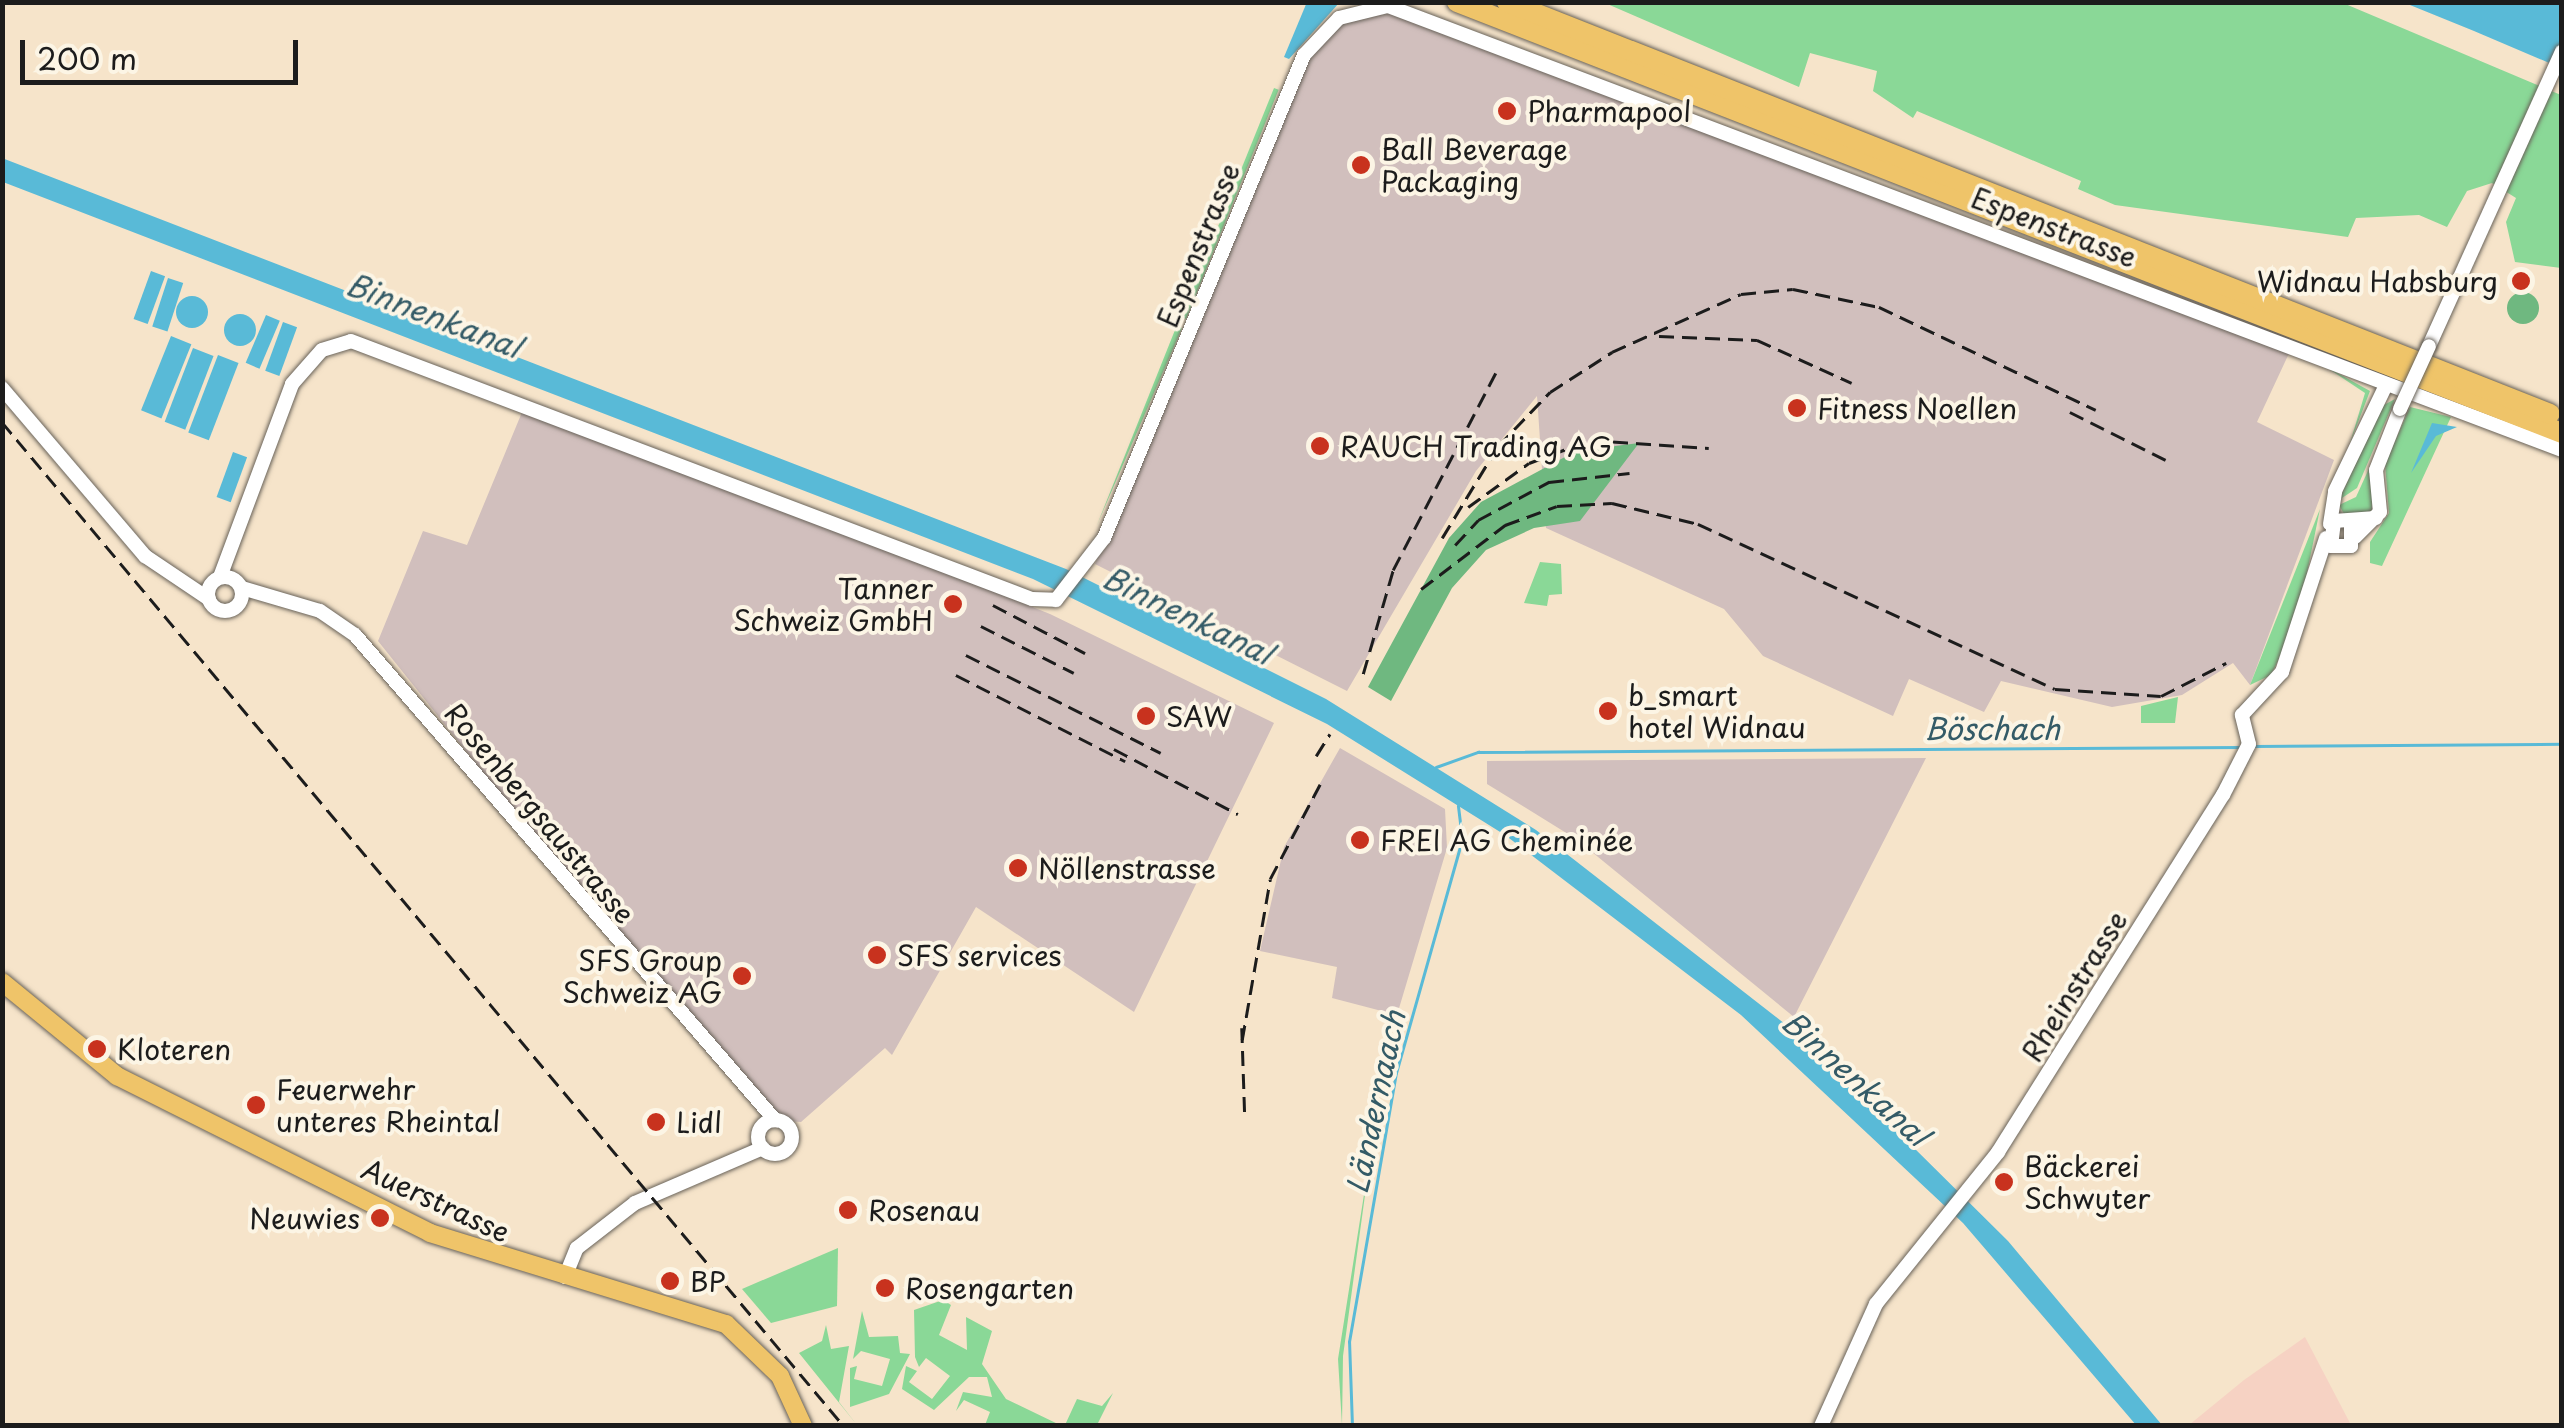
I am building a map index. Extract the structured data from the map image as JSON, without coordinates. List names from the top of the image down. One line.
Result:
{"streets":{"main road":["Auerstrasse"],"street":["Espenstrasse","Rosenbergsaustrasse","Rheinstrasse"]},"crossings":[["Espenstrasse","Rosenbergsaustrasse"],["Rosenbergsaustrasse","Auerstrasse"]],"water":["Binnenkanal","Böschach","Ländernaach"],"places":["Pharmapool","Ball Beverage Packaging","Widnau Habsburg","Fitness Noellen","RAUCH Trading AG","Tanner Schweiz GmbH","b_smart hotel Widnau","SAW","FREI AG Cheminée","Nöllenstrasse","SFS services","SFS Group Schweiz AG","Kloteren","Feuerwehr unteres Rheintal","Lidl","Bäckerei Schwyter","Rosenau","Neuwies","BP","Rosengarten"],"scale_bar":"200 m"}
